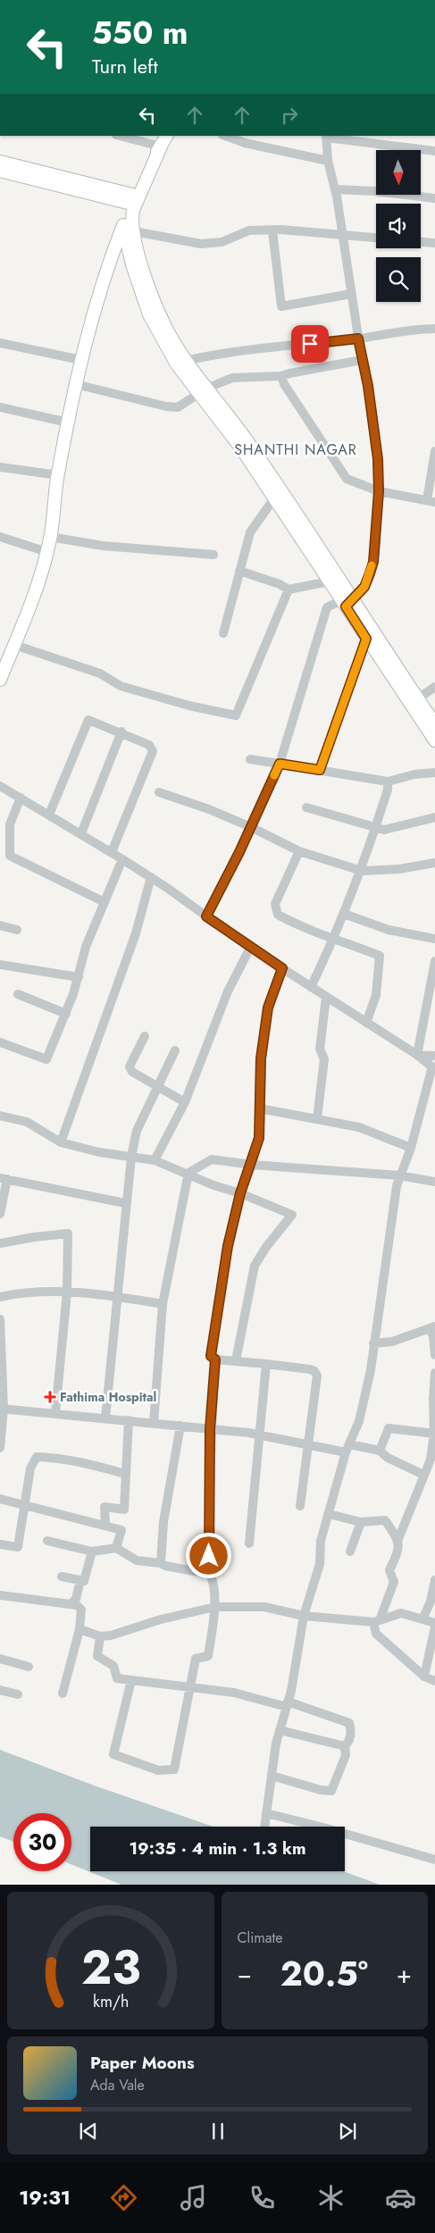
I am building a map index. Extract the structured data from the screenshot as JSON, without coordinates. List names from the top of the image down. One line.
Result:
{"districts":["SHANTHI NAGAR"],"places":{"health":["Fathima Hospital"]},"north":"bottom","page":{"turn":["550 m","Turn left"],"limit":"30","trip":"19:35 · 4 min · 1.3 km","tile":"Climate","heat":["−","20.5°","+"],"song":["Paper Moons","Ada Vale"],"tabs":"19:31","gauge":["23","km/h"]}}
